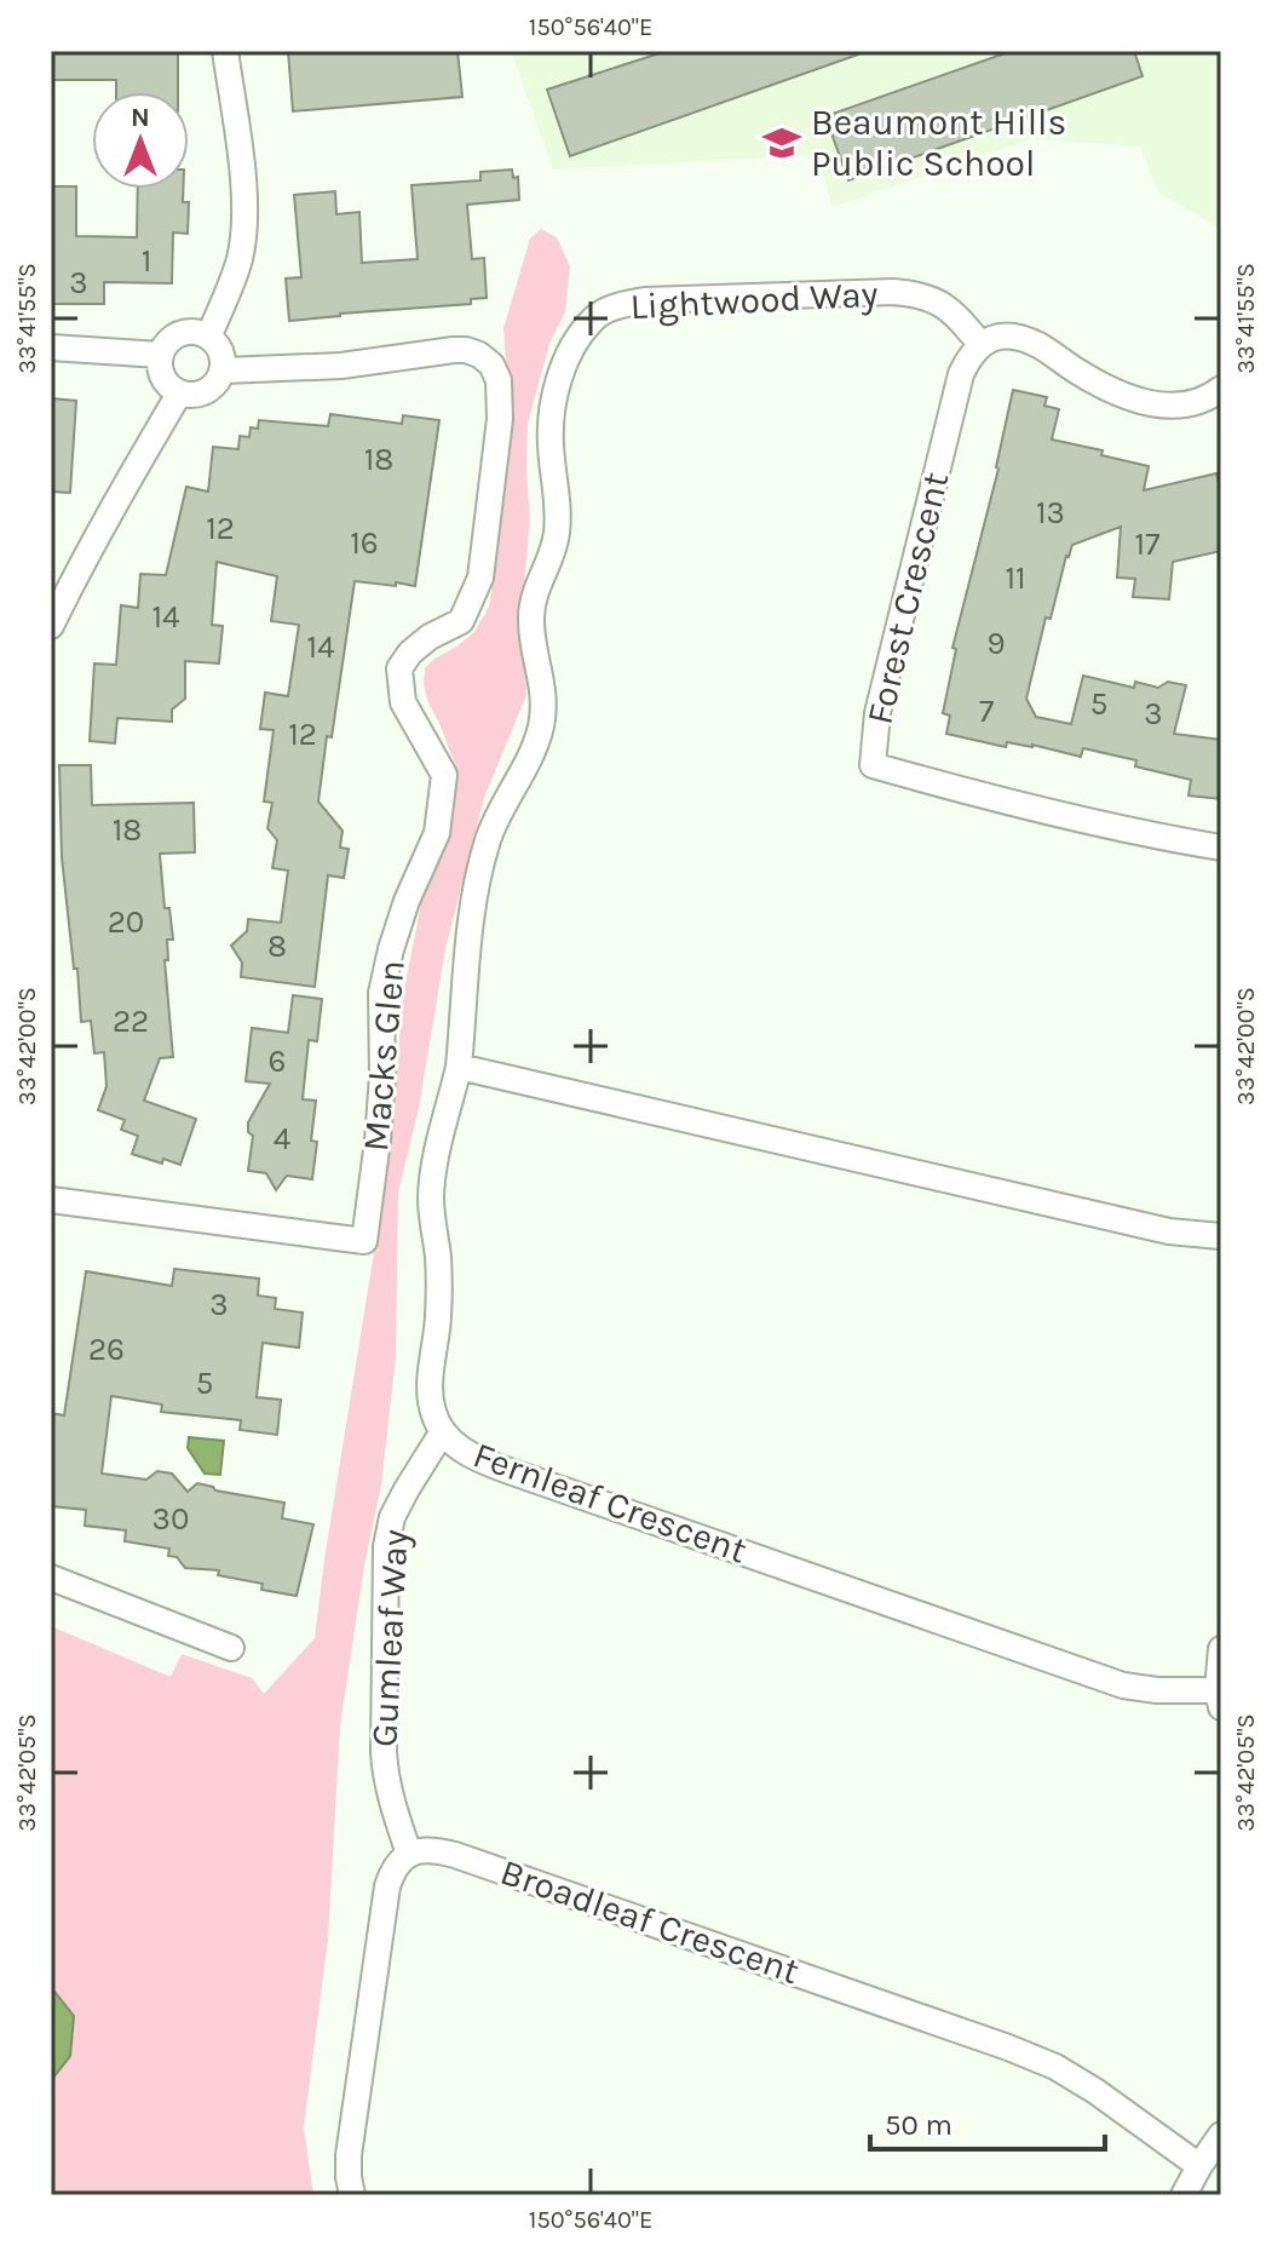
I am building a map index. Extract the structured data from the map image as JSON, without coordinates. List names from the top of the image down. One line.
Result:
{"streets":{"street":["Lightwood Way","Forest Crescent","Macks Glen","Fernleaf Crescent","Gumleaf Way","Broadleaf Crescent"]},"crossings":[["Lightwood Way","Forest Crescent"],["Lightwood Way","Fernleaf Crescent"],["Fernleaf Crescent","Gumleaf Way"],["Gumleaf Way","Broadleaf Crescent"]],"places":{"school or university":["Beaumont Hills Public School"]},"house_numbers":["1","3","18","13","12","16","17","11","14","9","14","5","7","3","12","18","20","8","22","6","4","3","26","5","30"],"scale_bar":"50 m","north":"top","coordinates":["150°56'40\"E","33°41'55\"S","33°42'00\"S","33°42'05\"S"]}
